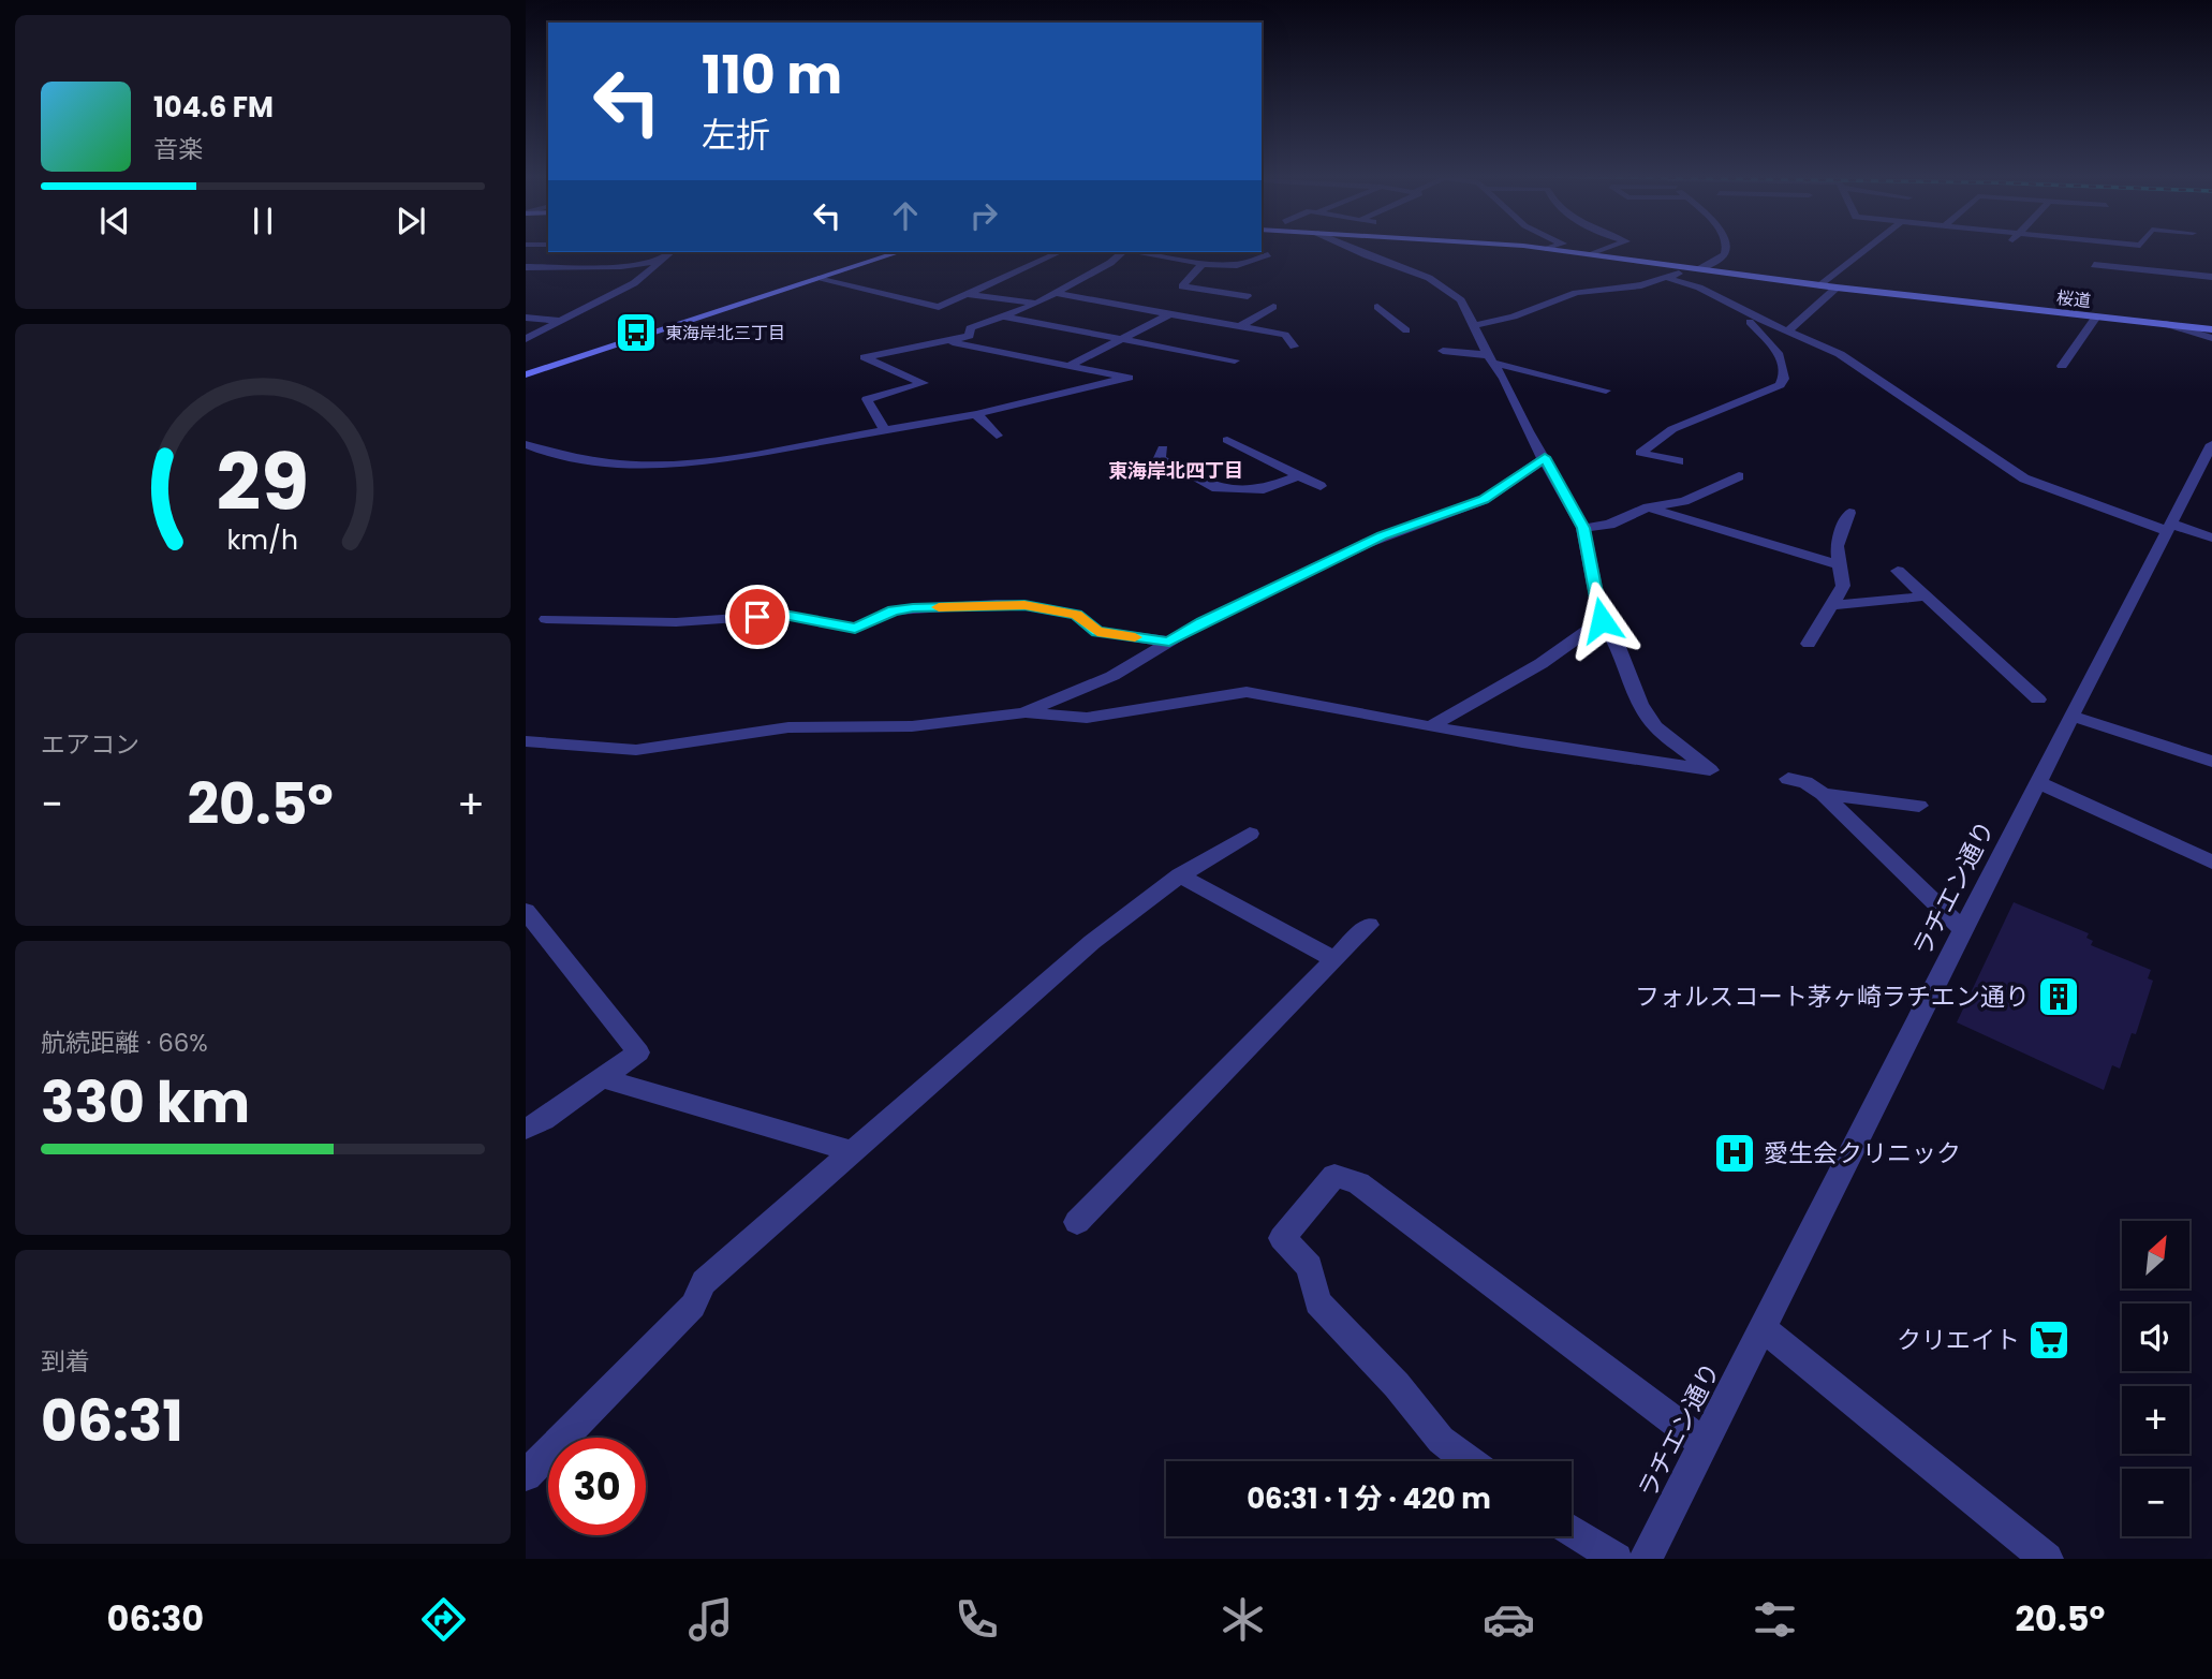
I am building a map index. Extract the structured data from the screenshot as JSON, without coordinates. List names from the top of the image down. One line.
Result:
{"streets":{"street":["桜道","ラチエン通り"]},"districts":["東海岸北四丁目"],"places":{"bus stop":["東海岸北三丁目"],"building":["フォルスコート茅ヶ崎ラチエン通り"],"hospital":["愛生会クリニック"],"supermarket":["クリエイト"]},"north":"top right","page":{"turn":["110 m","左折"],"song":["104.6 FM","音楽"],"tile":["エアコン",["航続距離 · 66%","330 km"],["到着","06:31"]],"heat":["−","20.5°","+"],"map_buttons":["+","−"],"limit":"30","trip":"06:31 · 1 分 · 420 m","tabs":["06:30","20.5°"],"gauge":["29","km/h"]}}
